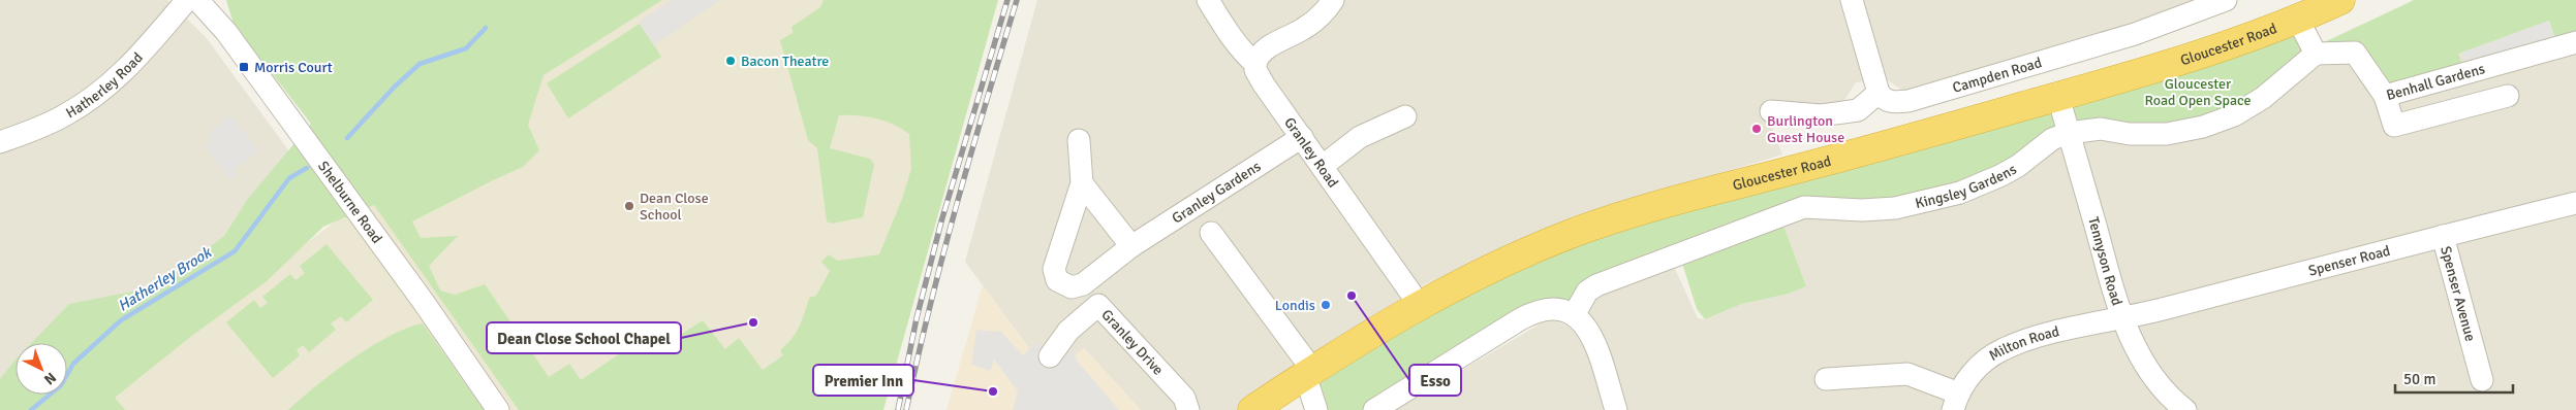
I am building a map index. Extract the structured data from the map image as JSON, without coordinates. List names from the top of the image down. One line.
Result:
{"streets":{"highway":["Gloucester Road"],"street":["Campden Road","Benhall Gardens","Hatherley Road","Granley Road","Kingsley Gardens","Granley Gardens","Shelburne Road","Spenser Road","Tennyson Road","Spenser Avenue","Granley Drive","Milton Road"]},"crossings":[["Gloucester Road","Granley Road"],["Gloucester Road","Tennyson Road"],["Benhall Gardens","Kingsley Gardens"],["Granley Road","Granley Gardens"],["Kingsley Gardens","Tennyson Road"],["Spenser Road","Tennyson Road"],["Spenser Road","Spenser Avenue"],["Spenser Road","Milton Road"],["Tennyson Road","Milton Road"]],"water":["Hatherley Brook"],"parks":["Gloucester Road Open Space"],"places":{"other":["Bacon Theatre","Burlington Guest House","Dean Close School","Esso","Londis","Dean Close School Chapel","Premier Inn"],"transit":["Morris Court"]},"scale_bar":"50 m","north":"bottom right"}
